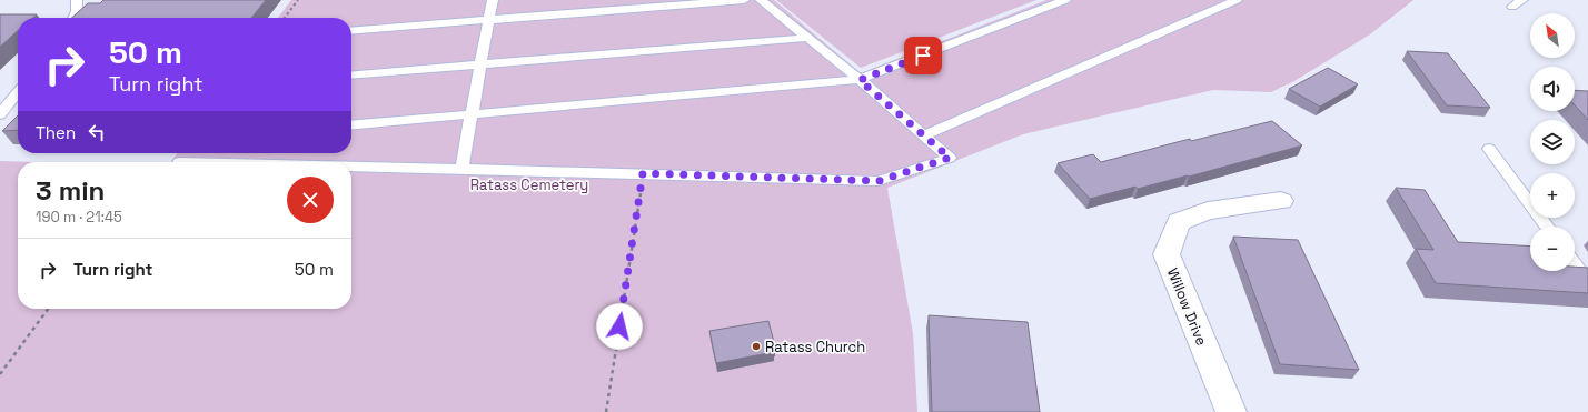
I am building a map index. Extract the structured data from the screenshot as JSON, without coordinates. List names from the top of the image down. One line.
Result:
{"streets":{"street":["Willow Drive"]},"parks":["Ratass Cemetery"],"places":["Ratass Church"],"north":"top left","page":{"map_buttons":["+","−"],"turn":["50 m","Turn right"],"then":"Then","heading":["3 min","190 m · 21:45"],"list":[{"name":"Turn right","value":"50 m"}]}}
